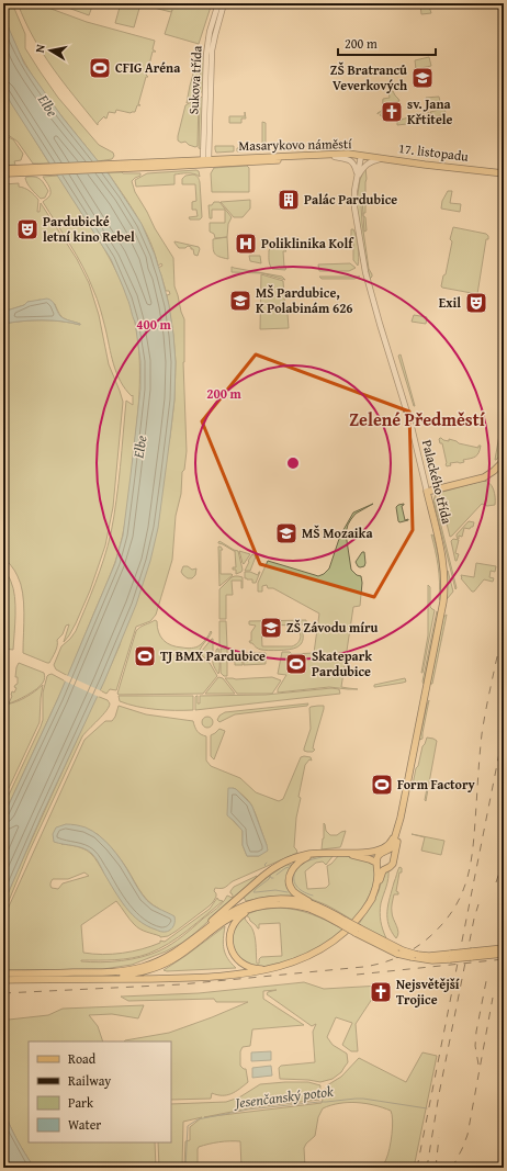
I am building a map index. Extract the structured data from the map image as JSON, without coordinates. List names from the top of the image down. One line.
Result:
{"streets":{"main road":["Masarykovo náměstí","17. listopadu","Palackého třída"],"street":["Sukova třída"]},"crossings":[["Sukova třída","Masarykovo náměstí"],["Masarykovo náměstí","17. listopadu"],["Masarykovo náměstí","Palackého třída"],["17. listopadu","Palackého třída"]],"districts":["Zelené Předměstí"],"water":["Elbe","Jesenčanský potok"],"places":{"sports":["CFIG Aréna","TJ BMX Pardubice","Skatepark Pardubice","Form Factory"],"school or university":["ZŠ Bratranců Veverkových","MŠ Pardubice, K Polabinám 626","MŠ Mozaika","ZŠ Závodu míru"],"church":["sv. Jana Křtitele","Nejsvětější Trojice"],"building":["Palác Pardubice"],"theatre":["Pardubické letní kino Rebel","Exil"],"hospital":["Poliklinika Kolf"]},"legend":["Road","Railway","Park","Water"],"scale_bar":"200 m","north":"left","rings":["400 m","200 m"]}
